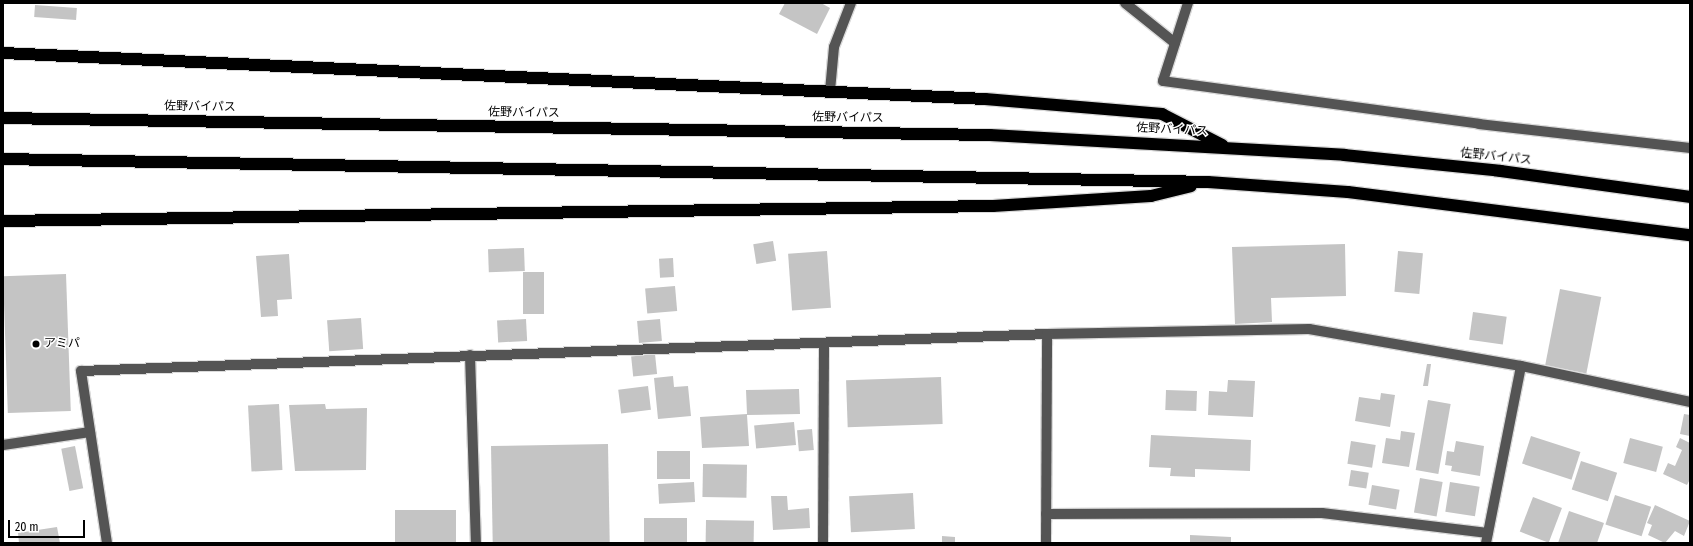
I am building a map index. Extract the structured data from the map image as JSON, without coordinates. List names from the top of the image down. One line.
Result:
{"streets":{"highway":["佐野バイパス"]},"places":["アミパ"],"scale_bar":"20 m"}
